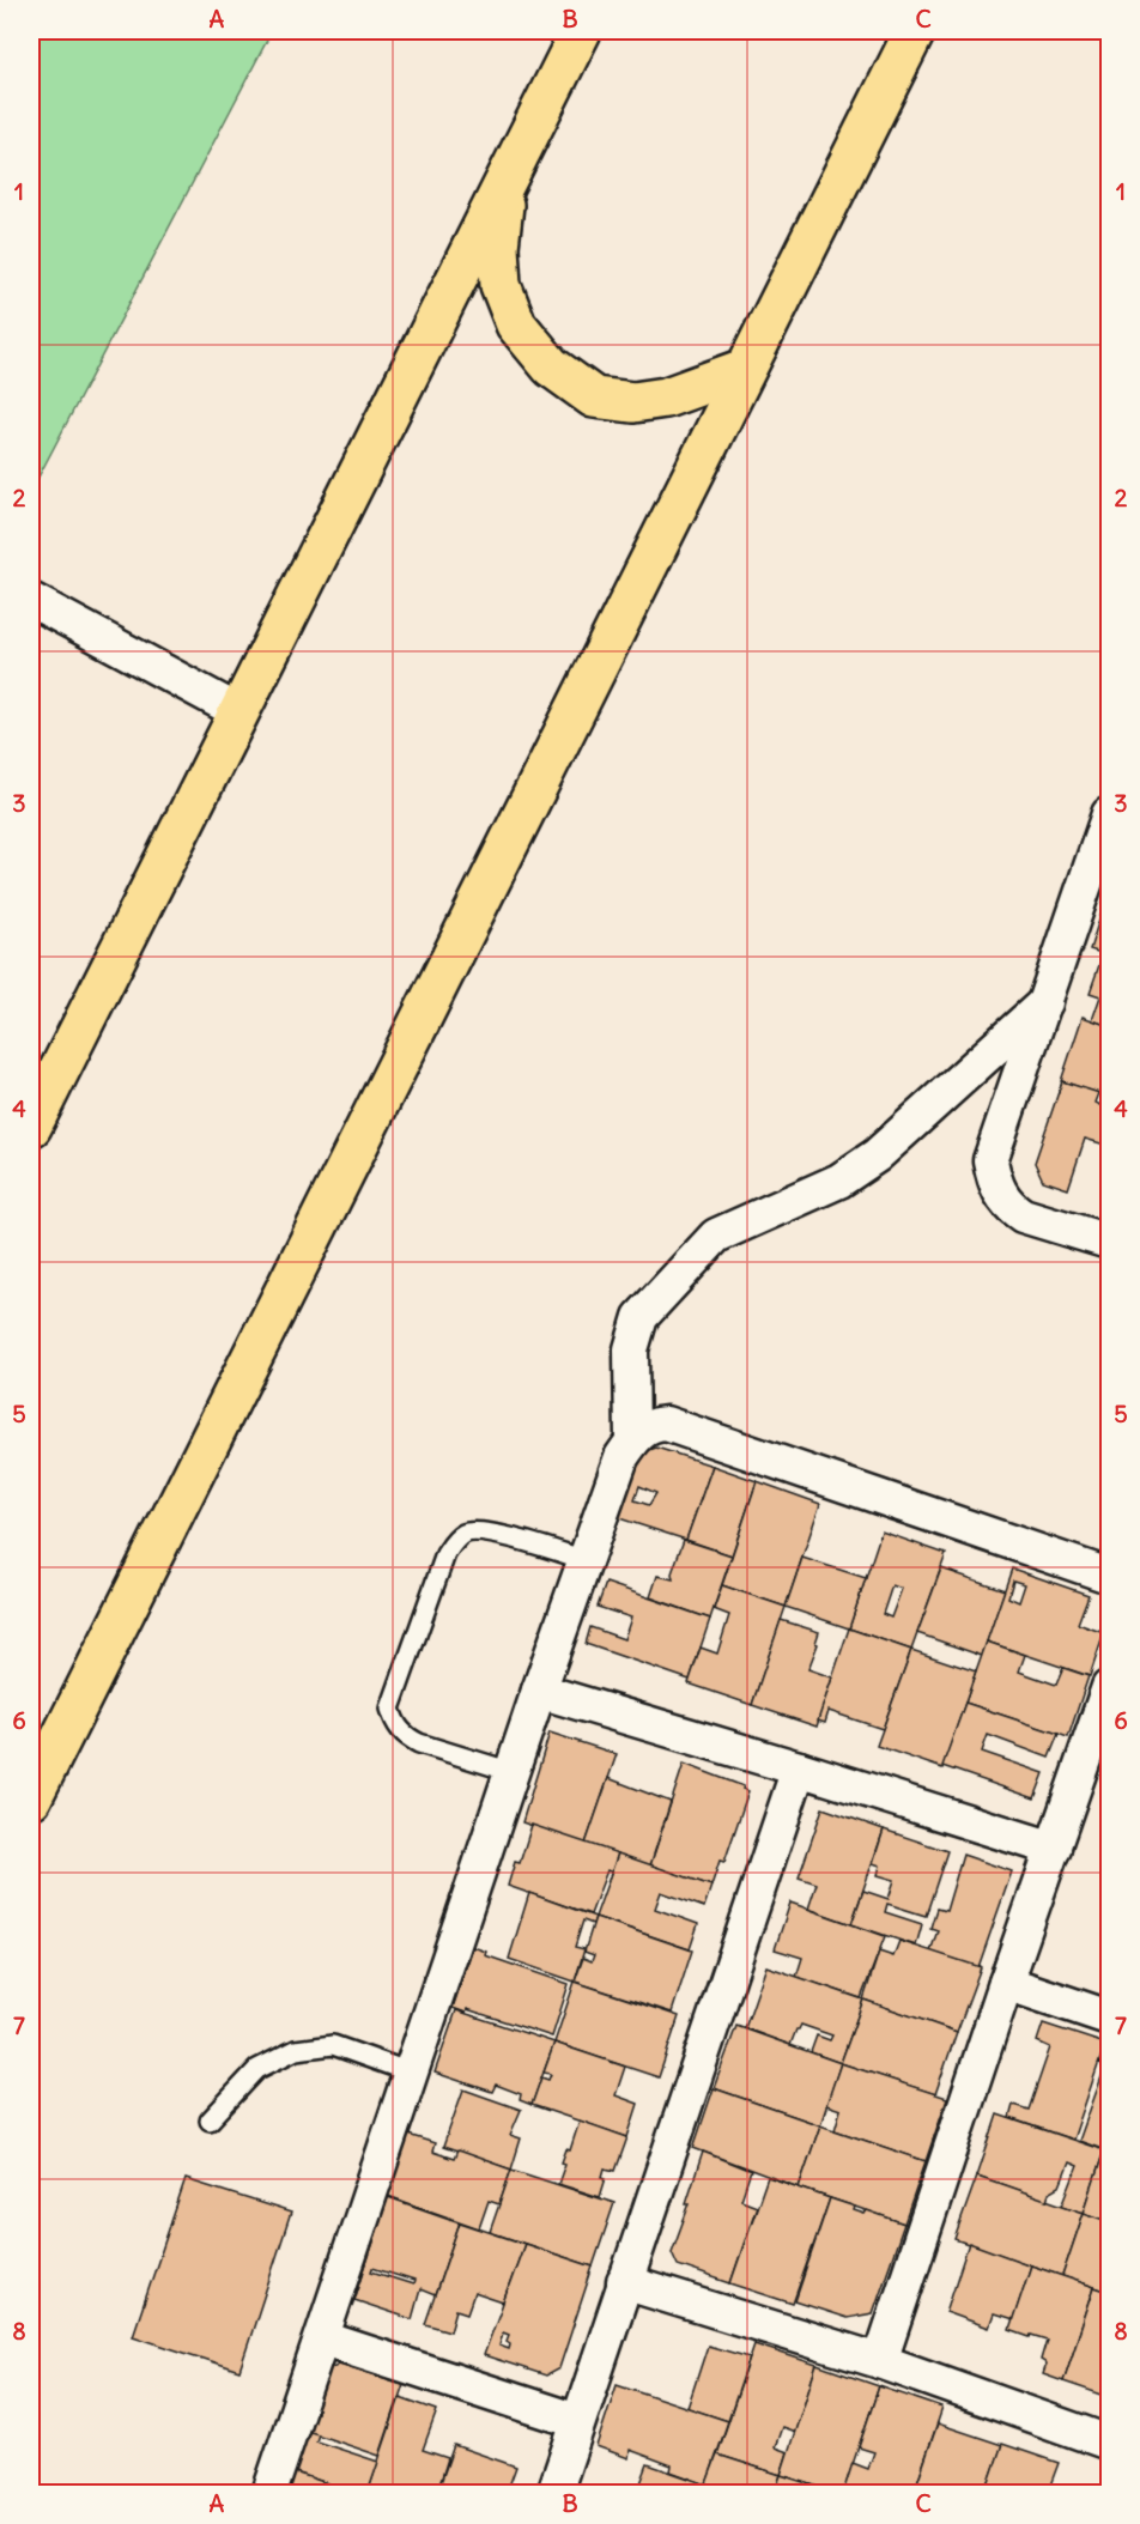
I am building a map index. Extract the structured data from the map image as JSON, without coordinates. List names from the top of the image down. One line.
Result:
{"grid":{"columns":["A","B","C"],"rows":["1","2","3","4","5","6","7","8"]}}
